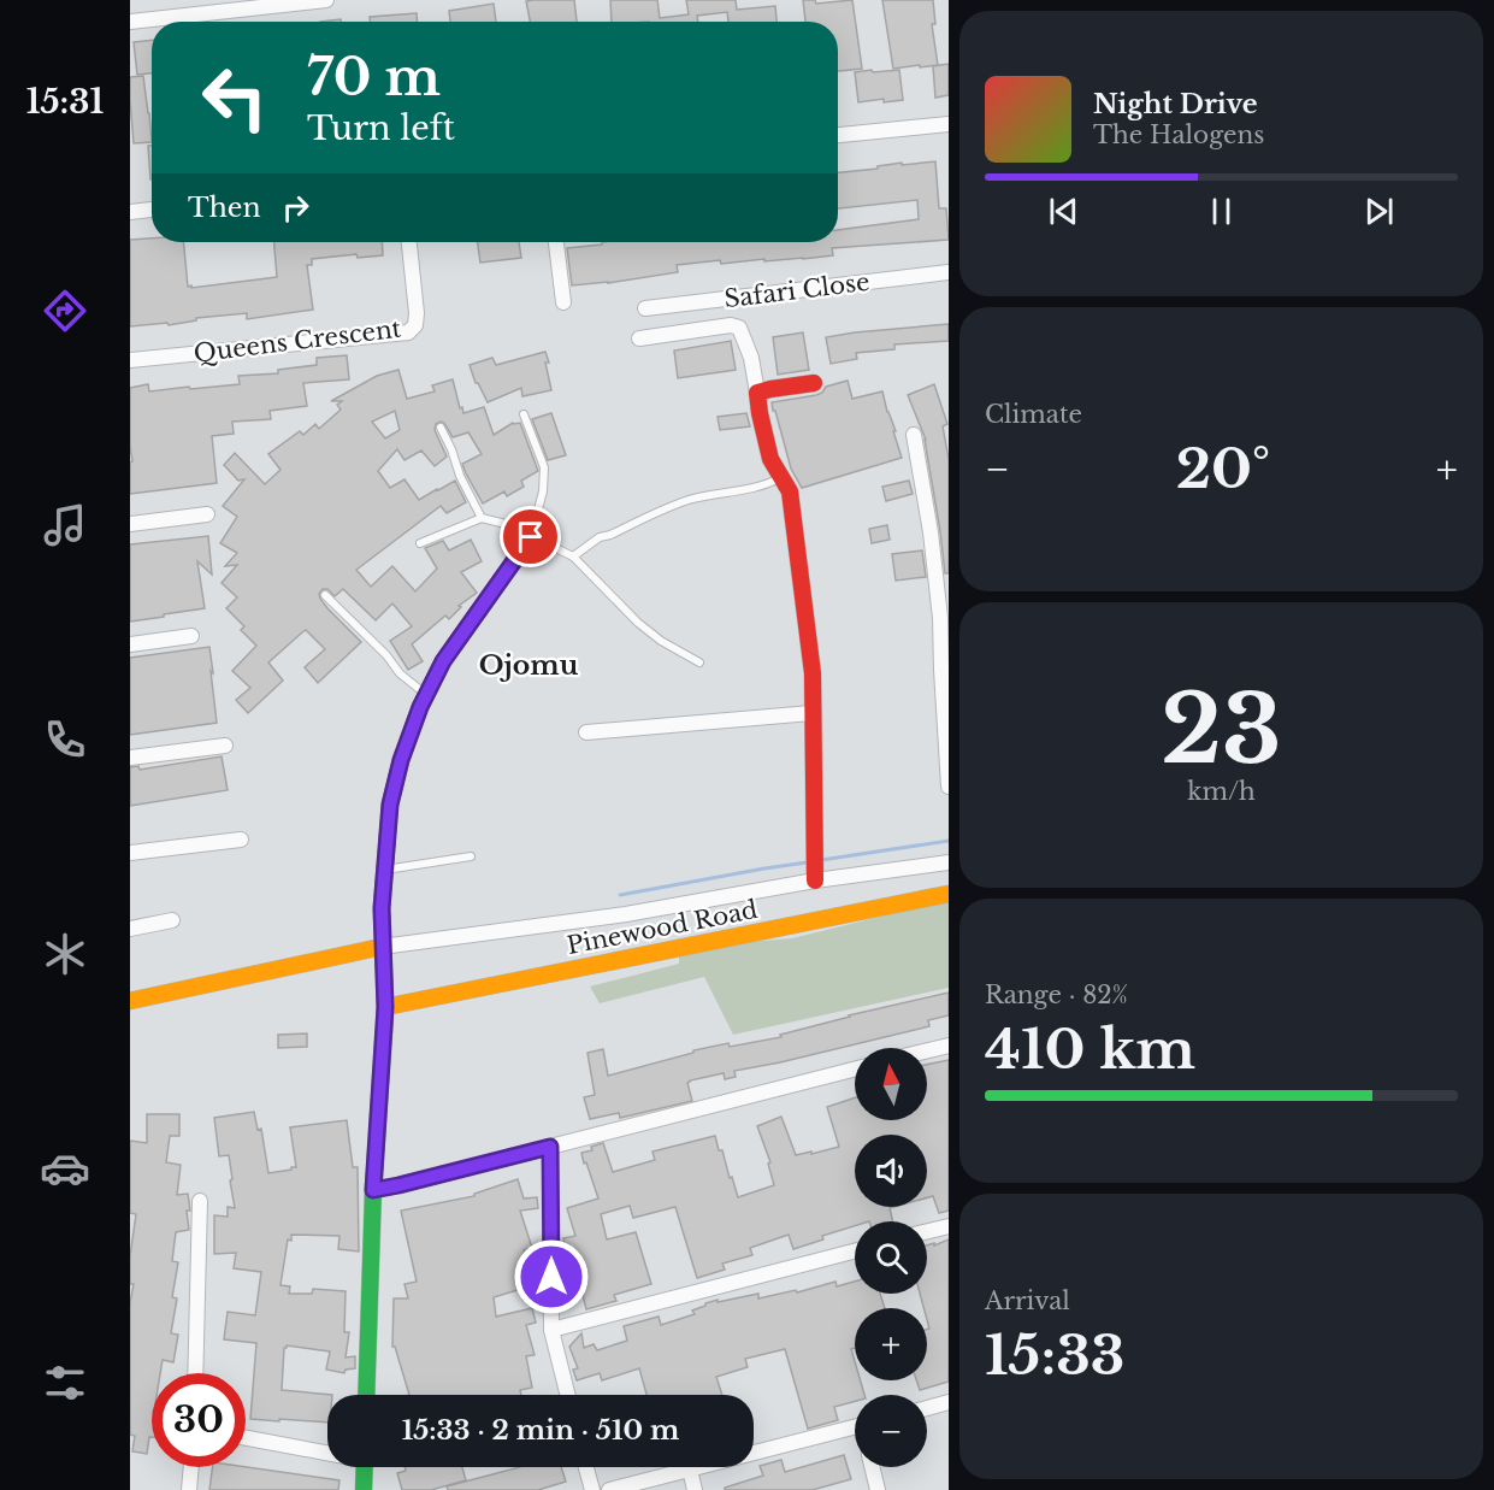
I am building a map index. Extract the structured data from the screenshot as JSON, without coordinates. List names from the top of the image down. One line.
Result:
{"streets":{"street":["Safari Close","Queens Crescent","Pinewood Road"]},"districts":["Ojomu"],"north":"top","page":{"tabs":"15:31","turn":["70 m","Turn left"],"song":["Night Drive","The Halogens"],"then":"Then","tile":["Climate",["23","km/h"],["Range · 82%","410 km"],["Arrival","15:33"]],"heat":["−","20°","+"],"map_buttons":["+","−"],"limit":"30","trip":"15:33 · 2 min · 510 m"}}
